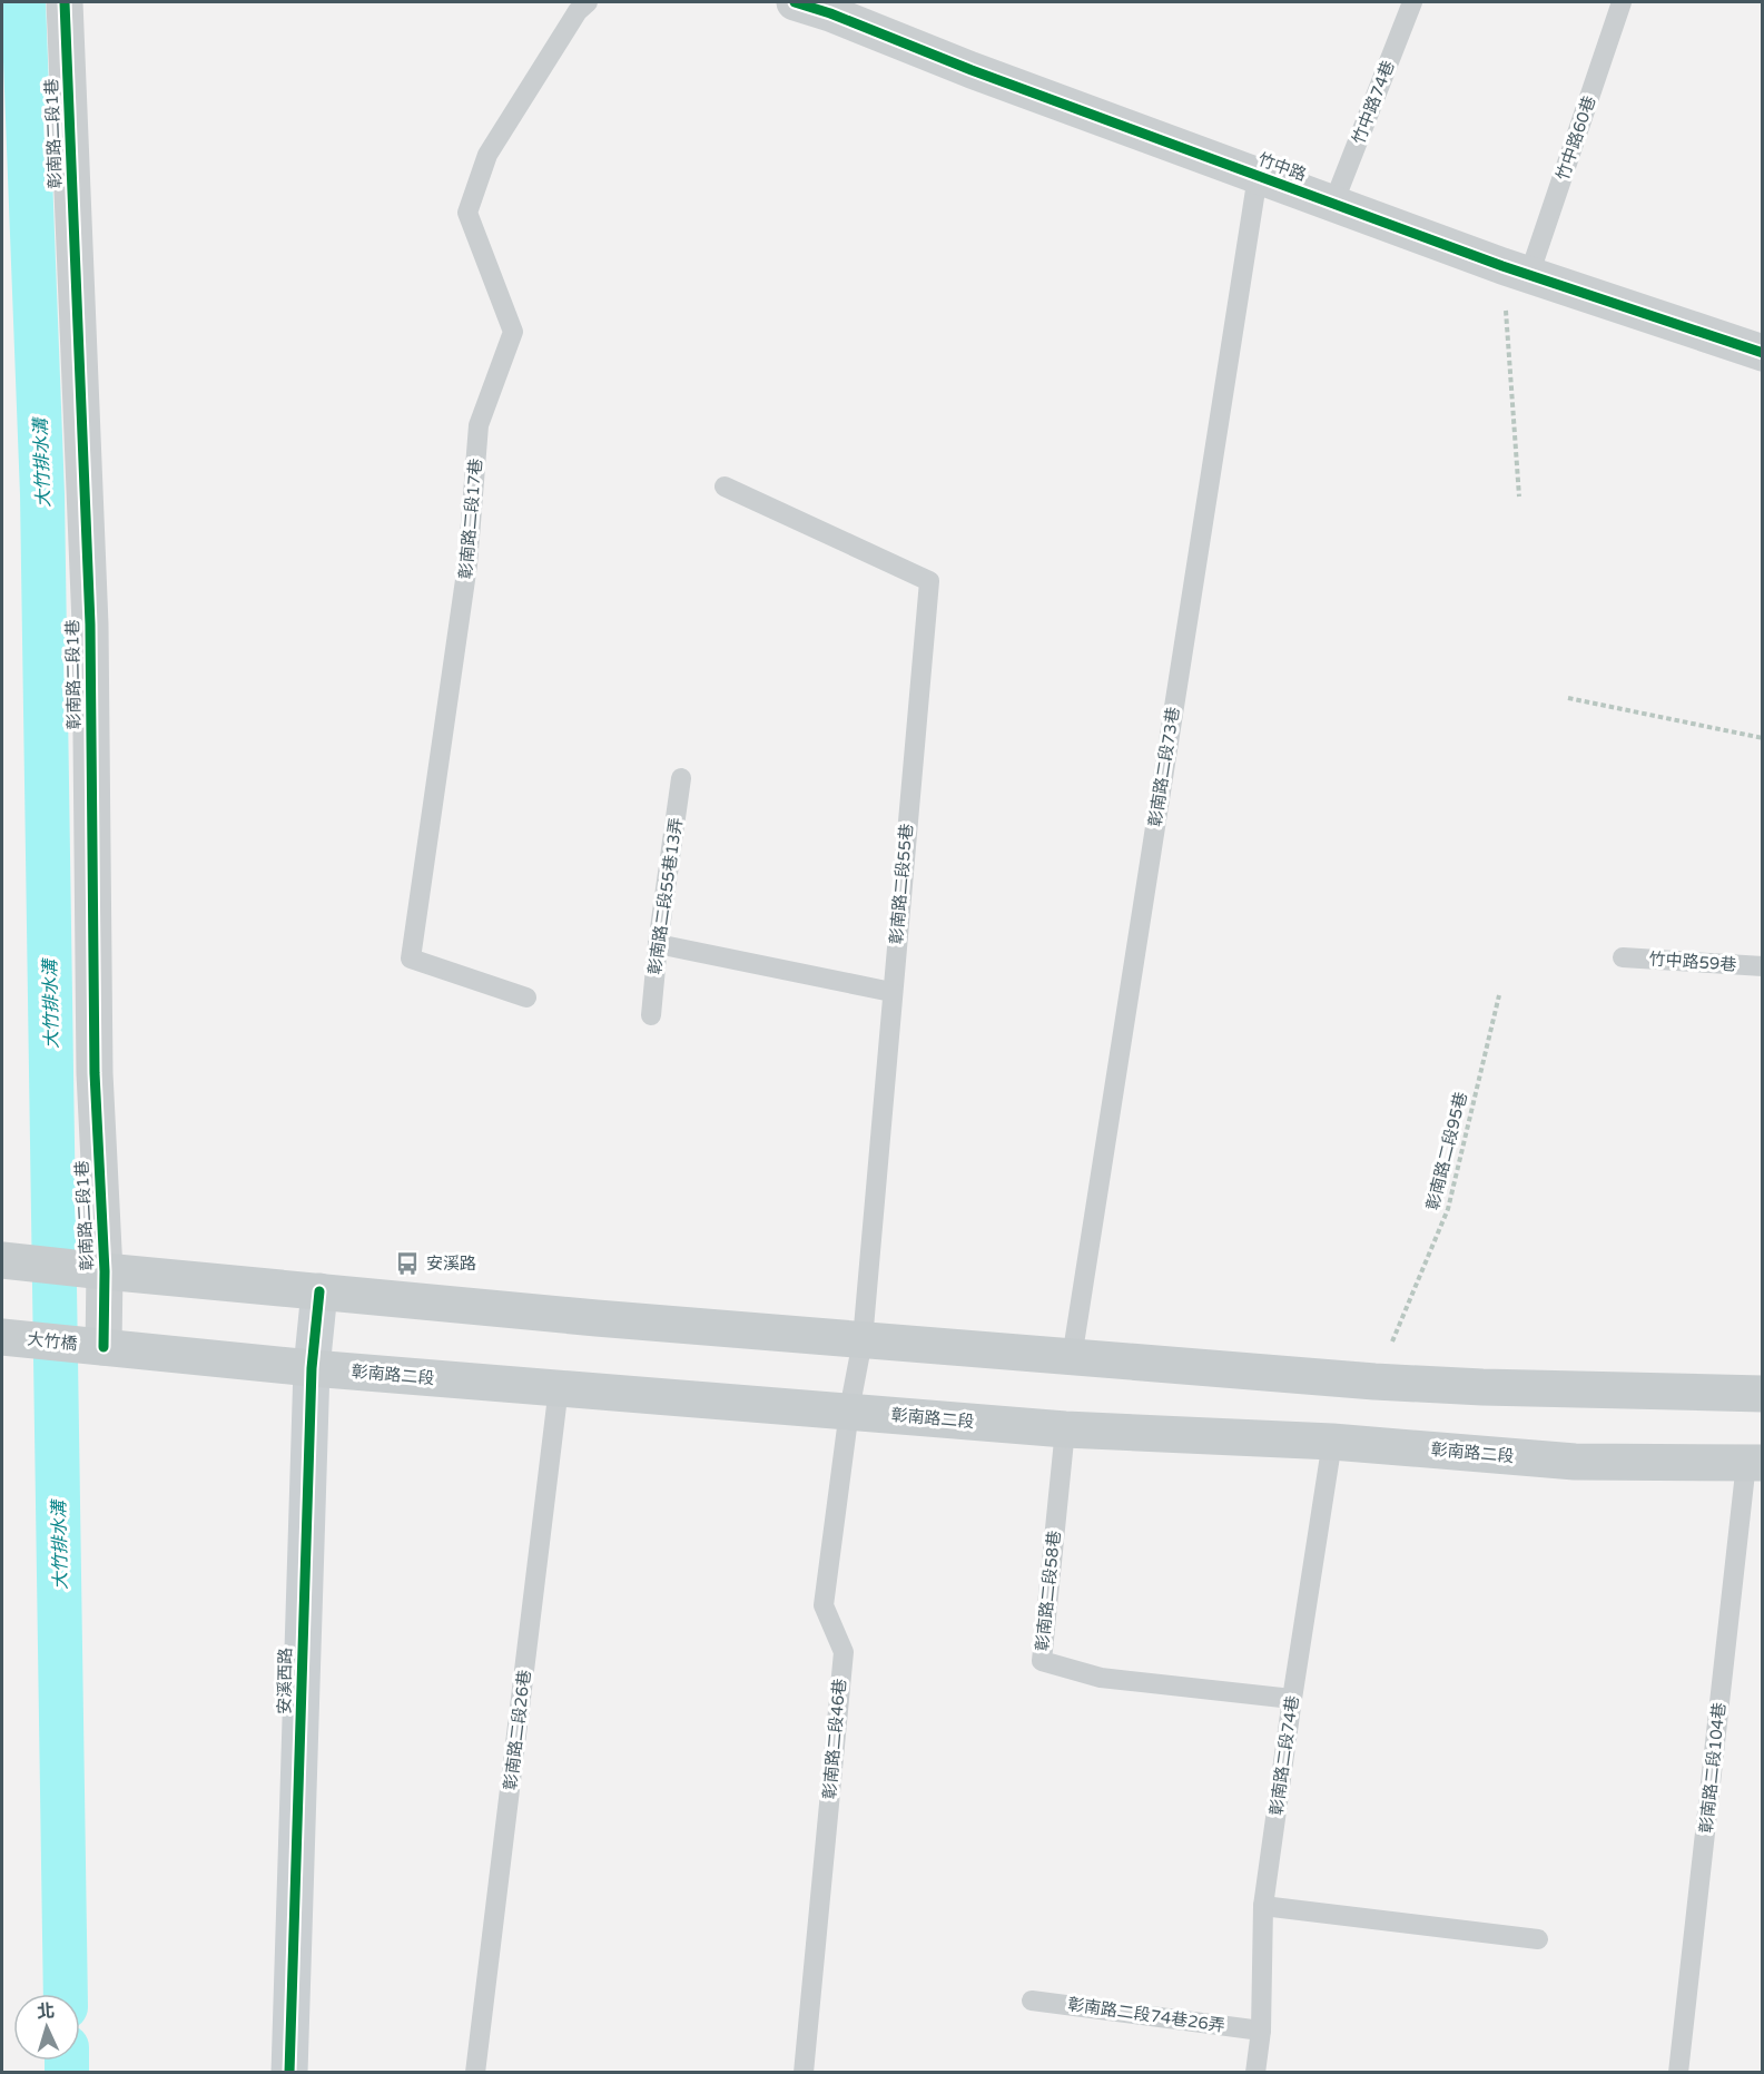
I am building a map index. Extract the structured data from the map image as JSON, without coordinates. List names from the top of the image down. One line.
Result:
{"streets":{"main road":["大竹橋","彰南路二段"],"street":["彰南路二段1巷","竹中路","安溪西路"],"lane":["竹中路74巷","竹中路60巷","彰南路二段17巷","彰南路二段73巷","彰南路二段55巷","彰南路二段55巷13弄","竹中路59巷","彰南路二段58巷","彰南路二段26巷","彰南路二段46巷","彰南路二段74巷","彰南路二段104巷","彰南路二段74巷26弄"],"path":["彰南路二段95巷"]},"crossings":[["竹中路74巷","竹中路"],["彰南路二段1巷","大竹橋"],["彰南路二段1巷","彰南路二段"],["竹中路60巷","竹中路"],["竹中路","彰南路二段73巷"],["彰南路二段55巷","彰南路二段"],["彰南路二段55巷","彰南路二段46巷"],["大竹橋","彰南路二段"],["彰南路二段","彰南路二段58巷"],["彰南路二段","安溪西路"],["彰南路二段","彰南路二段26巷"],["彰南路二段","彰南路二段46巷"],["彰南路二段","彰南路二段74巷"],["彰南路二段","彰南路二段104巷"],["彰南路二段58巷","彰南路二段74巷"],["彰南路二段74巷","彰南路二段74巷26弄"]],"water":["大竹排水溝"],"places":{"bus stop":["安溪路"]},"north":"top"}
